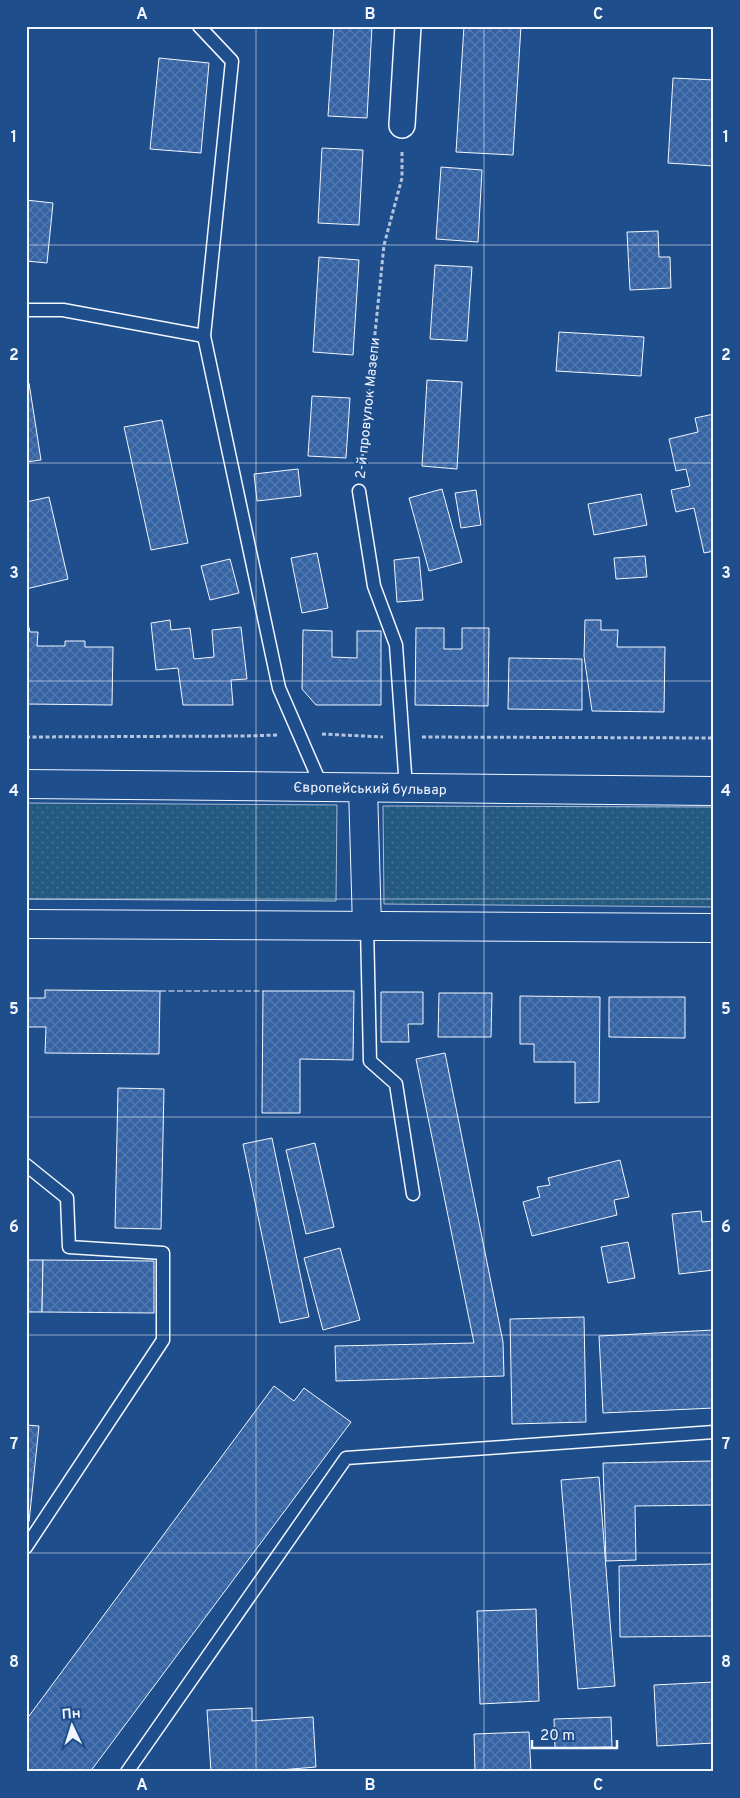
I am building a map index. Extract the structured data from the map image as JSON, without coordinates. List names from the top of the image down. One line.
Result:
{"streets":{"main road":["Європейський бульвар"],"lane":["2-й провулок Мазепи"]},"crossings":[["2-й провулок Мазепи","Європейський бульвар"]],"scale_bar":"20 m","north":"top","grid":{"columns":["A","B","C"],"rows":["1","2","3","4","5","6","7","8"]}}
